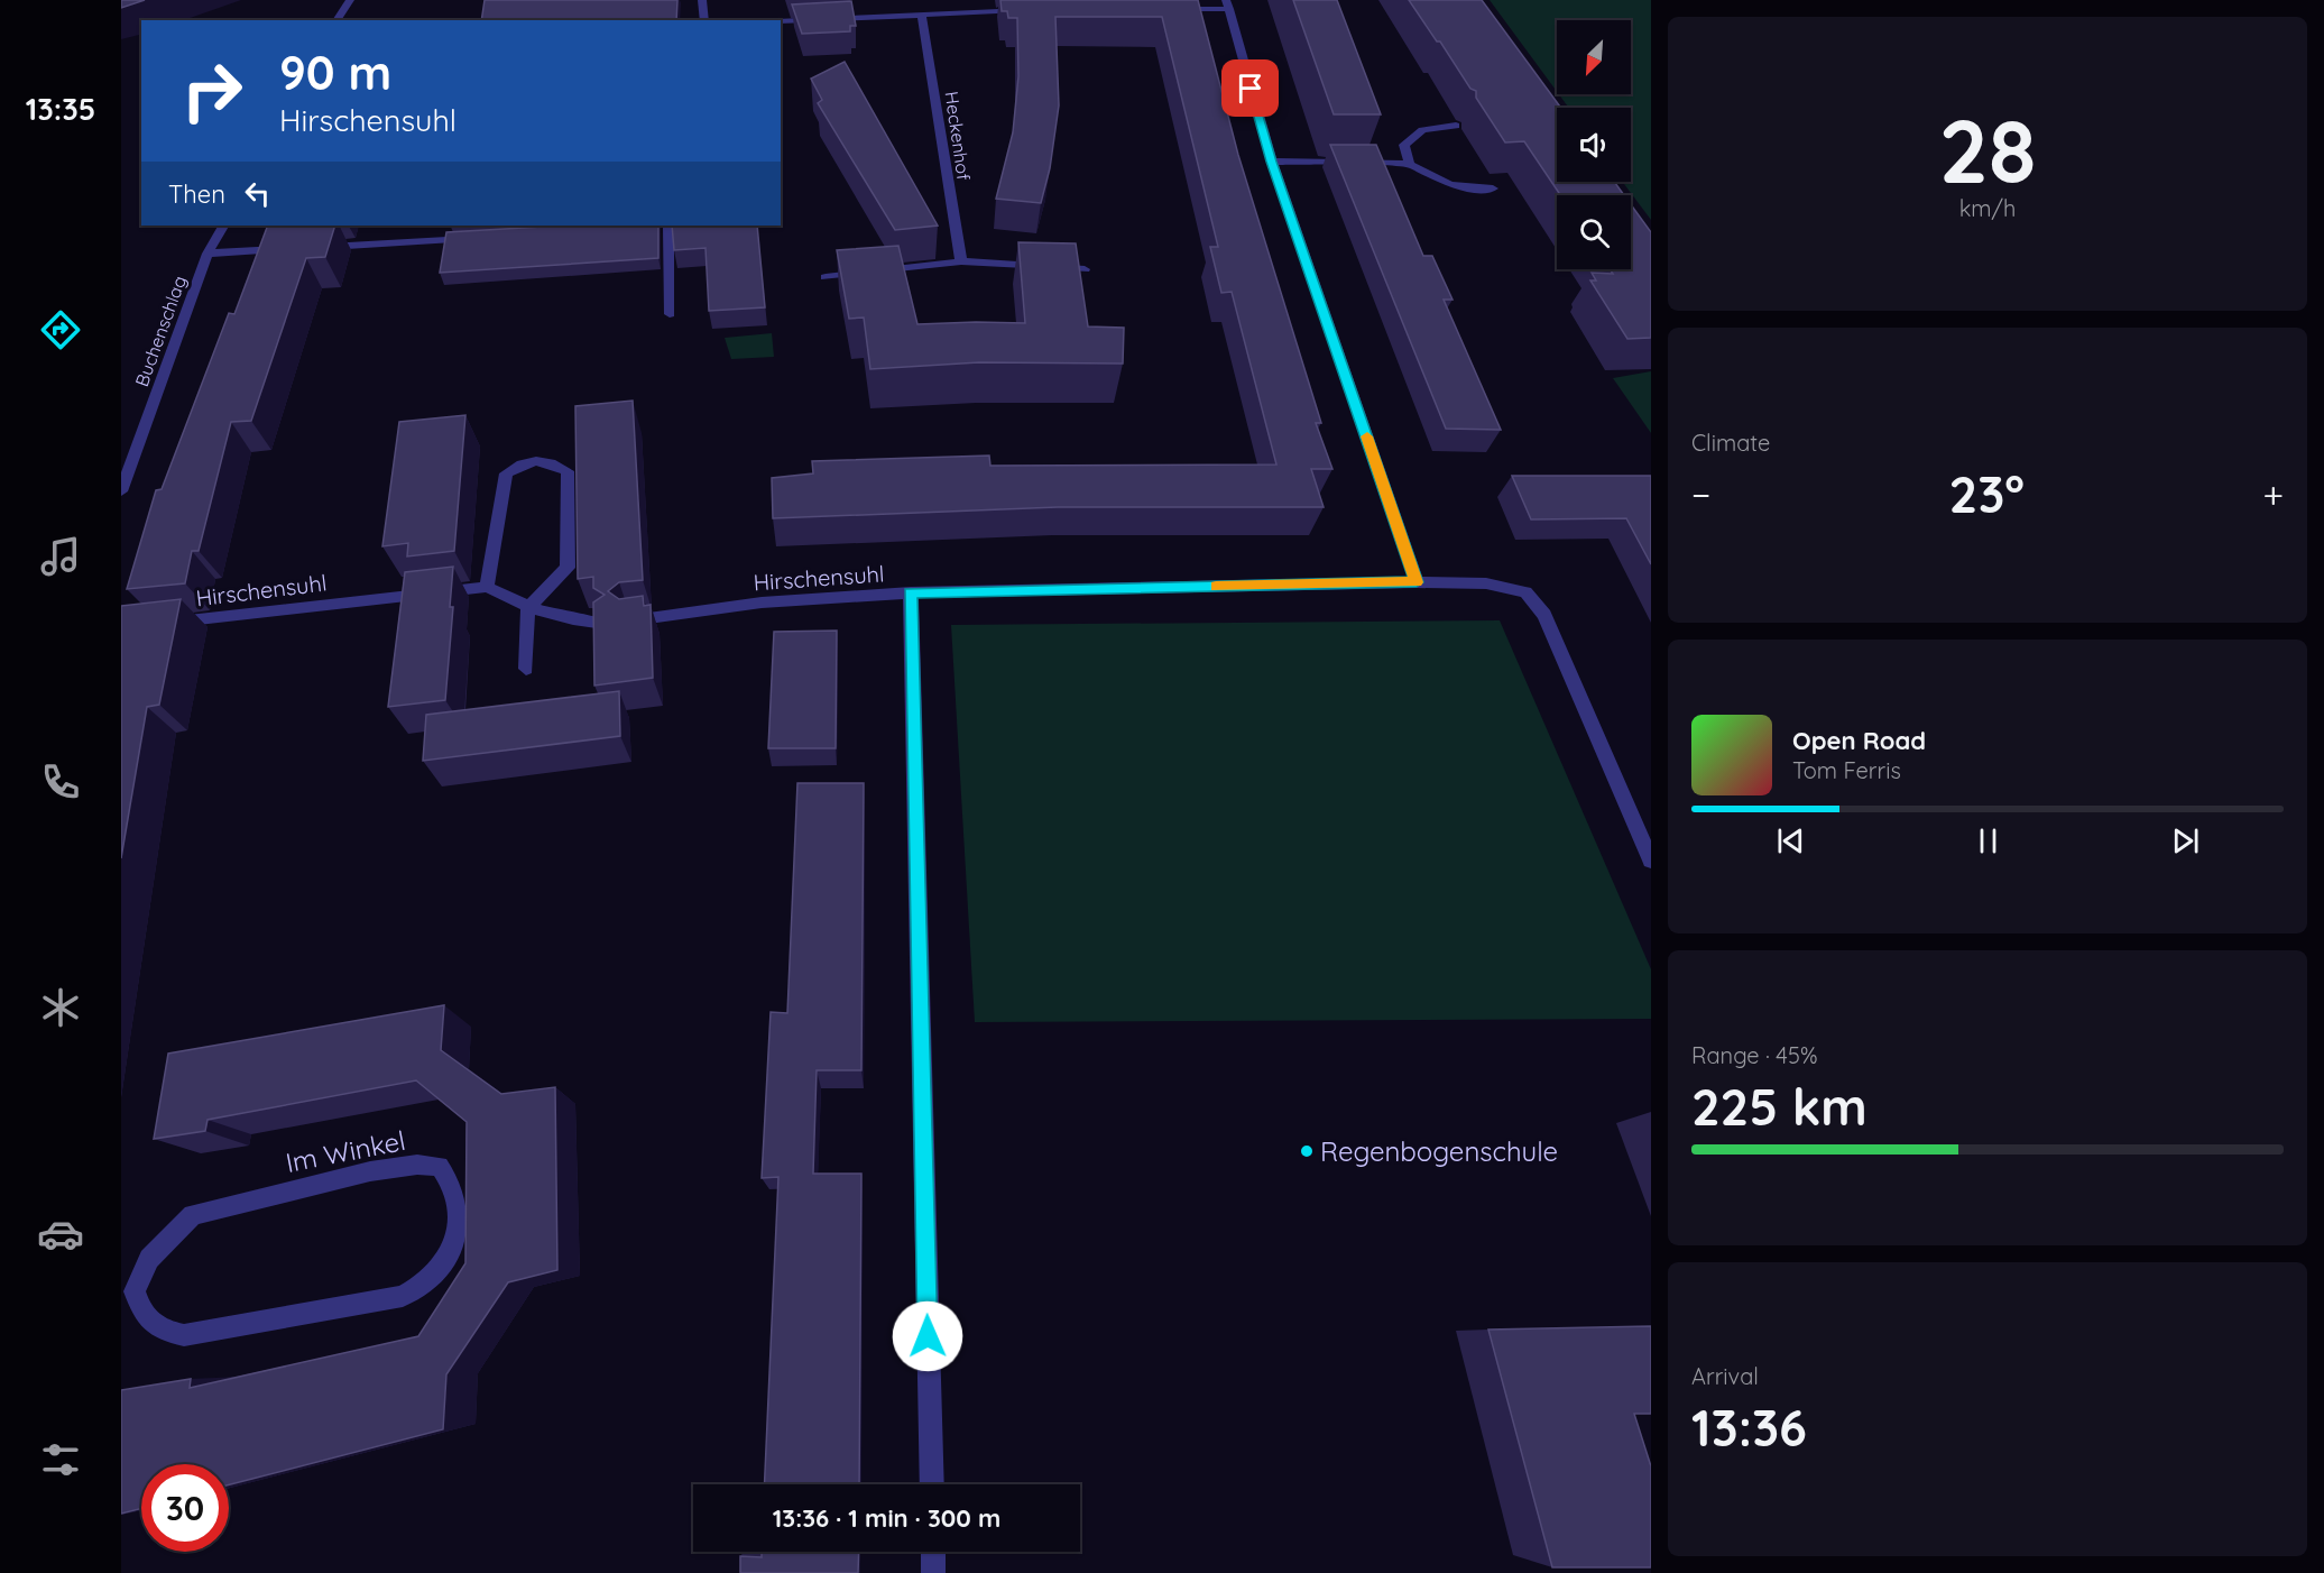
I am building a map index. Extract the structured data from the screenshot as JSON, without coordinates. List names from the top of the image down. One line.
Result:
{"streets":{"street":["Heckenhof","Buchenschlag","Hirschensuhl","Im Winkel"]},"places":["Regenbogenschule"],"north":"bottom left","page":{"tabs":"13:35","tile":[["28","km/h"],"Climate",["Range · 45%","225 km"],["Arrival","13:36"]],"turn":["90 m","Hirschensuhl"],"then":"Then","heat":["−","23°","+"],"song":["Open Road","Tom Ferris"],"limit":"30","trip":"13:36 · 1 min · 300 m"}}
